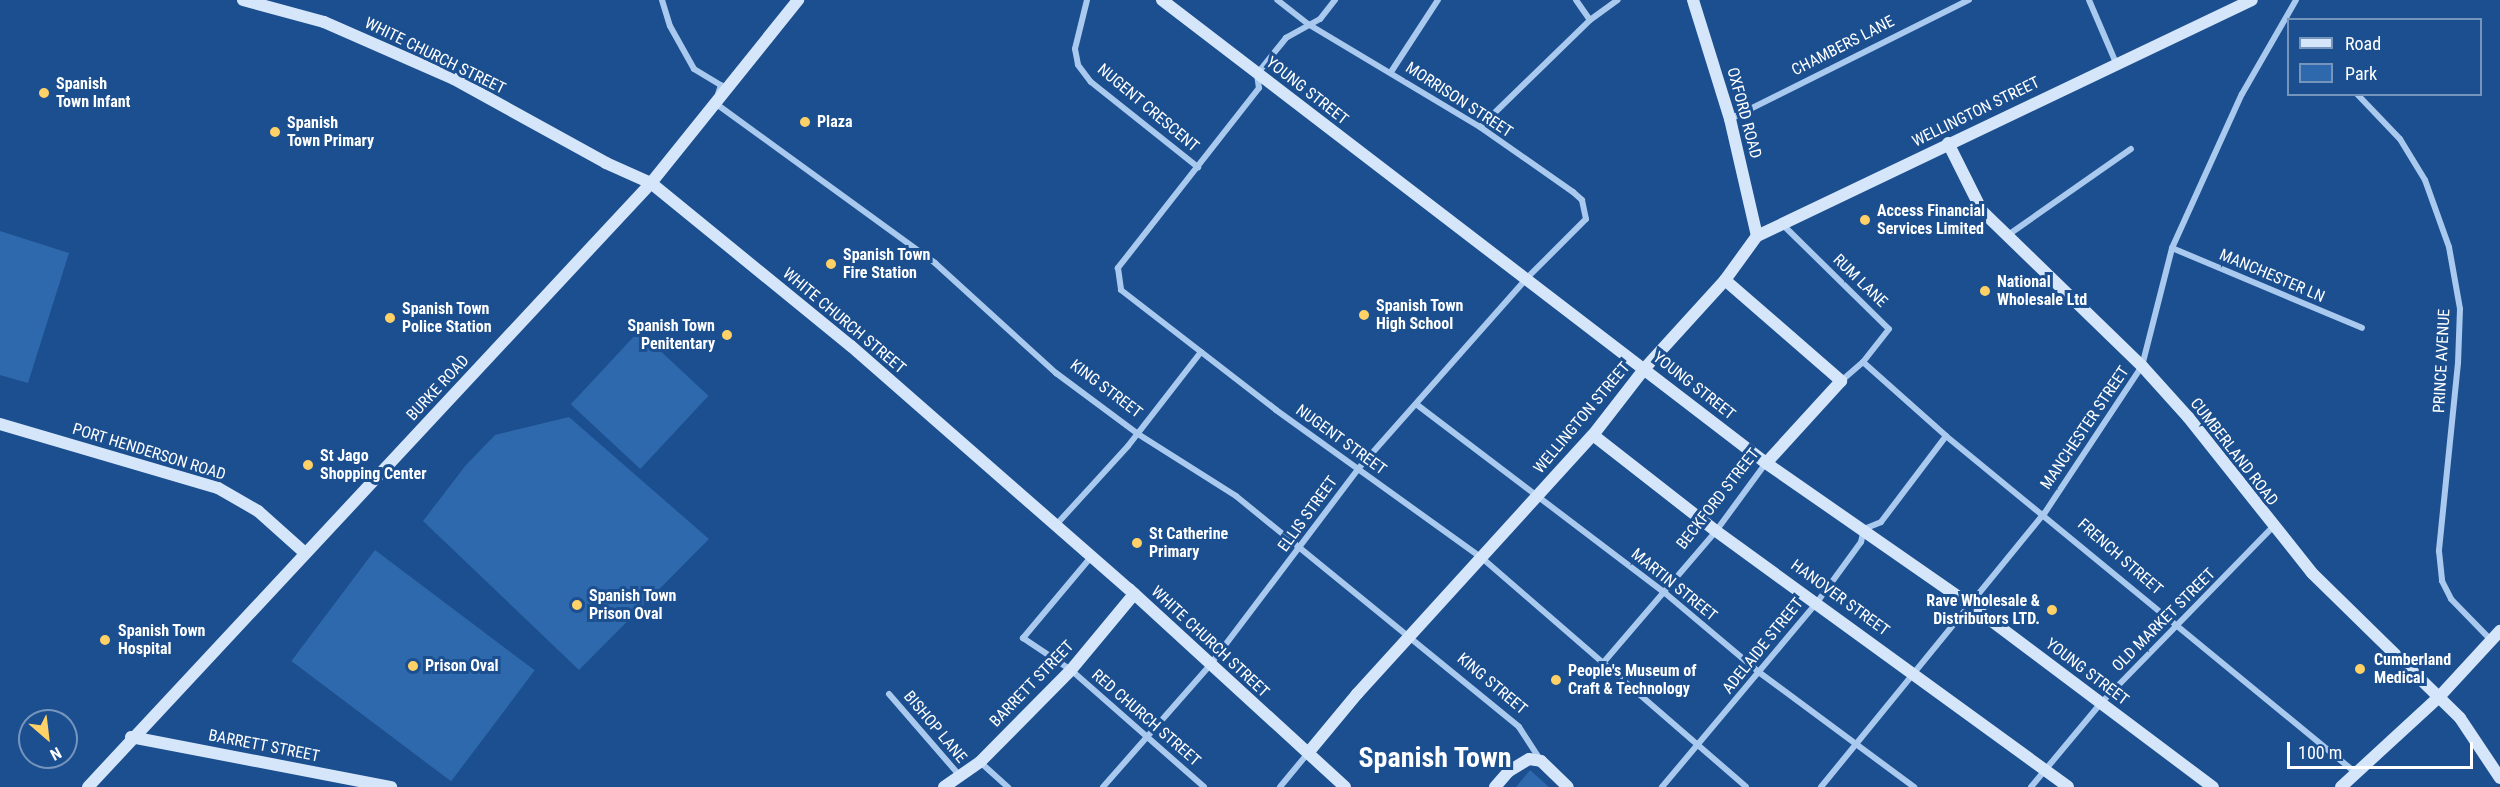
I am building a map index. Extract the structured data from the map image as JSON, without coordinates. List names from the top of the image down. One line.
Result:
{"streets":{"street":["CHAMBERS LANE","WHITE CHURCH STREET","YOUNG STREET","MORRISON STREET","NUGENT CRESCENT","WELLINGTON STREET","OXFORD ROAD","MANCHESTER LN","RUM LANE","PRINCE AVENUE","BURKE ROAD","KING STREET","MANCHESTER STREET","NUGENT STREET","PORT HENDERSON ROAD","CUMBERLAND ROAD","BECKFORD STREET","ELLIS STREET","FRENCH STREET","MARTIN STREET","HANOVER STREET","OLD MARKET STREET","ADELAIDE STREET","BARRETT STREET","RED CHURCH STREET","BISHOP LANE"]},"crossings":[["CHAMBERS LANE","OXFORD ROAD"],["WHITE CHURCH STREET","WELLINGTON STREET"],["WHITE CHURCH STREET","BURKE ROAD"],["WHITE CHURCH STREET","ELLIS STREET"],["WHITE CHURCH STREET","BARRETT STREET"],["WHITE CHURCH STREET","RED CHURCH STREET"],["YOUNG STREET","WELLINGTON STREET"],["YOUNG STREET","MANCHESTER STREET"],["YOUNG STREET","NUGENT STREET"],["YOUNG STREET","BECKFORD STREET"],["YOUNG STREET","ELLIS STREET"],["YOUNG STREET","OLD MARKET STREET"],["YOUNG STREET","ADELAIDE STREET"],["MORRISON STREET","ELLIS STREET"],["NUGENT CRESCENT","NUGENT STREET"],["WELLINGTON STREET","OXFORD ROAD"],["WELLINGTON STREET","RUM LANE"],["WELLINGTON STREET","KING STREET"],["WELLINGTON STREET","NUGENT STREET"],["WELLINGTON STREET","CUMBERLAND ROAD"],["WELLINGTON STREET","MARTIN STREET"],["WELLINGTON STREET","HANOVER STREET"],["MANCHESTER LN","MANCHESTER STREET"],["RUM LANE","BECKFORD STREET"],["RUM LANE","FRENCH STREET"],["BURKE ROAD","KING STREET"],["BURKE ROAD","PORT HENDERSON ROAD"],["BURKE ROAD","BARRETT STREET"],["KING STREET","ELLIS STREET"],["MANCHESTER STREET","CUMBERLAND ROAD"],["MANCHESTER STREET","FRENCH STREET"],["MANCHESTER STREET","MARTIN STREET"],["MANCHESTER STREET","HANOVER STREET"],["NUGENT STREET","BECKFORD STREET"],["NUGENT STREET","ELLIS STREET"],["NUGENT STREET","ADELAIDE STREET"],["CUMBERLAND ROAD","OLD MARKET STREET"],["BECKFORD STREET","FRENCH STREET"],["BECKFORD STREET","MARTIN STREET"],["BECKFORD STREET","HANOVER STREET"],["ELLIS STREET","MARTIN STREET"],["ELLIS STREET","RED CHURCH STREET"],["FRENCH STREET","OLD MARKET STREET"],["MARTIN STREET","ADELAIDE STREET"],["HANOVER STREET","OLD MARKET STREET"],["HANOVER STREET","ADELAIDE STREET"],["BARRETT STREET","RED CHURCH STREET"],["BARRETT STREET","BISHOP LANE"]],"districts":["Spanish Town"],"places":["Spanish Town Infant","Plaza","Spanish Town Primary","Access Financial Services Limited","Spanish Town Fire Station","National Wholesale Ltd","Spanish Town High School","Spanish Town Police Station","Spanish Town Penitentary","St Jago Shopping Center","St Catherine Primary","Spanish Town Prison Oval","Rave Wholesale & Distributors LTD.","Spanish Town Hospital","Prison Oval","Cumberland Medical","People's Museum of Craft & Technology"],"legend":["Road","Park"],"scale_bar":"100 m","north":"bottom right"}
